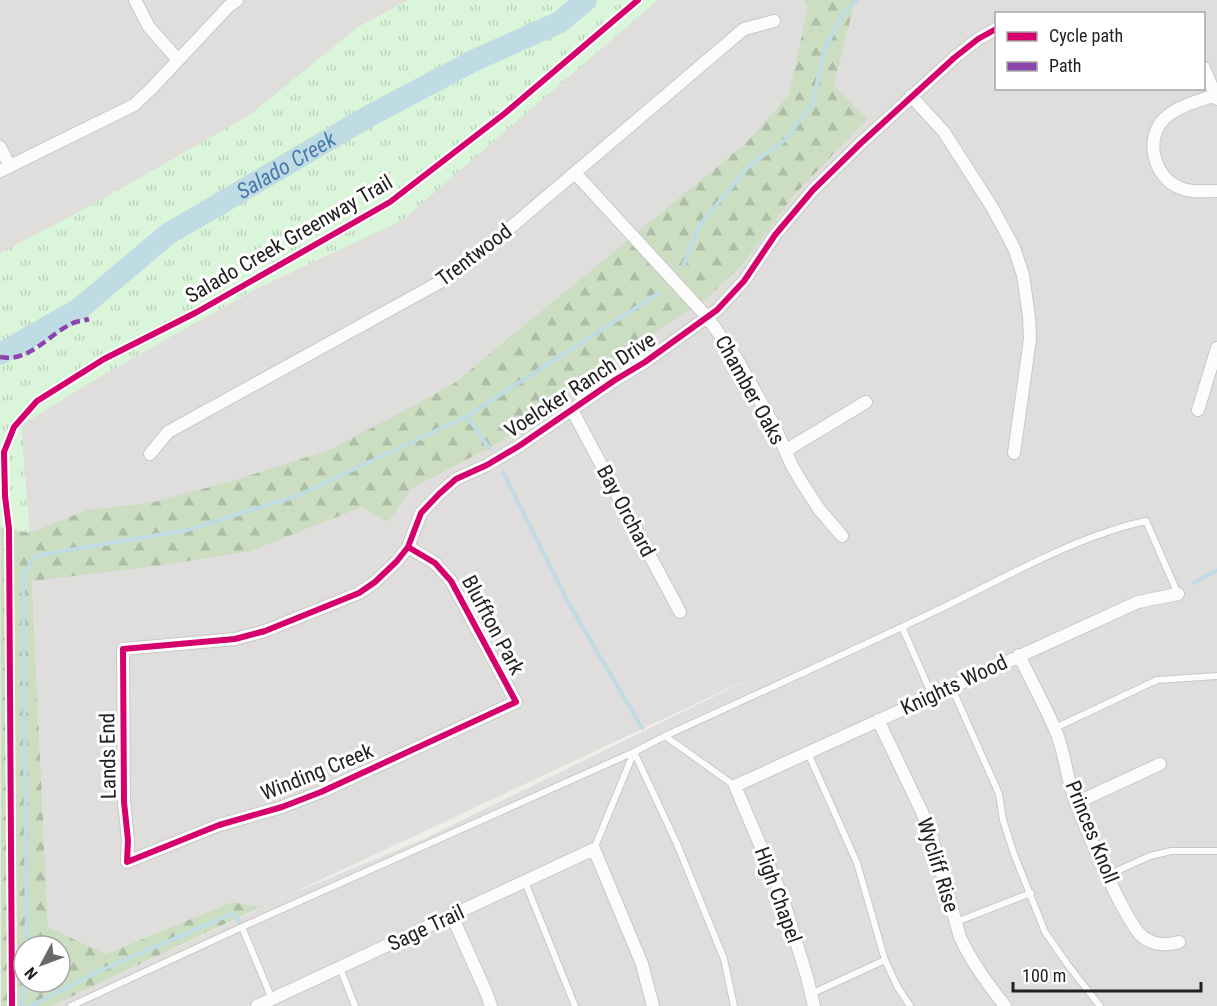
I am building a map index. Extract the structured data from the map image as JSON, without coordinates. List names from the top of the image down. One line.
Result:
{"streets":{"street":["Trentwood","Voelcker Ranch Drive","Chamber Oaks","Bay Orchard","Bluffton Park","Knights Wood","Lands End","Winding Creek","Princes Knoll","Wycliff Rise","High Chapel","Sage Trail"],"cycle path":["Salado Creek Greenway Trail"]},"crossings":[["Trentwood","Chamber Oaks"],["Voelcker Ranch Drive","Chamber Oaks"],["Voelcker Ranch Drive","Bay Orchard"],["Voelcker Ranch Drive","Bluffton Park"],["Voelcker Ranch Drive","Lands End"],["Bluffton Park","Winding Creek"],["Knights Wood","Princes Knoll"],["Knights Wood","Wycliff Rise"],["Knights Wood","High Chapel"],["Lands End","Winding Creek"]],"water":["Salado Creek"],"legend":["Cycle path","Path"],"scale_bar":"100 m","north":"bottom left"}
